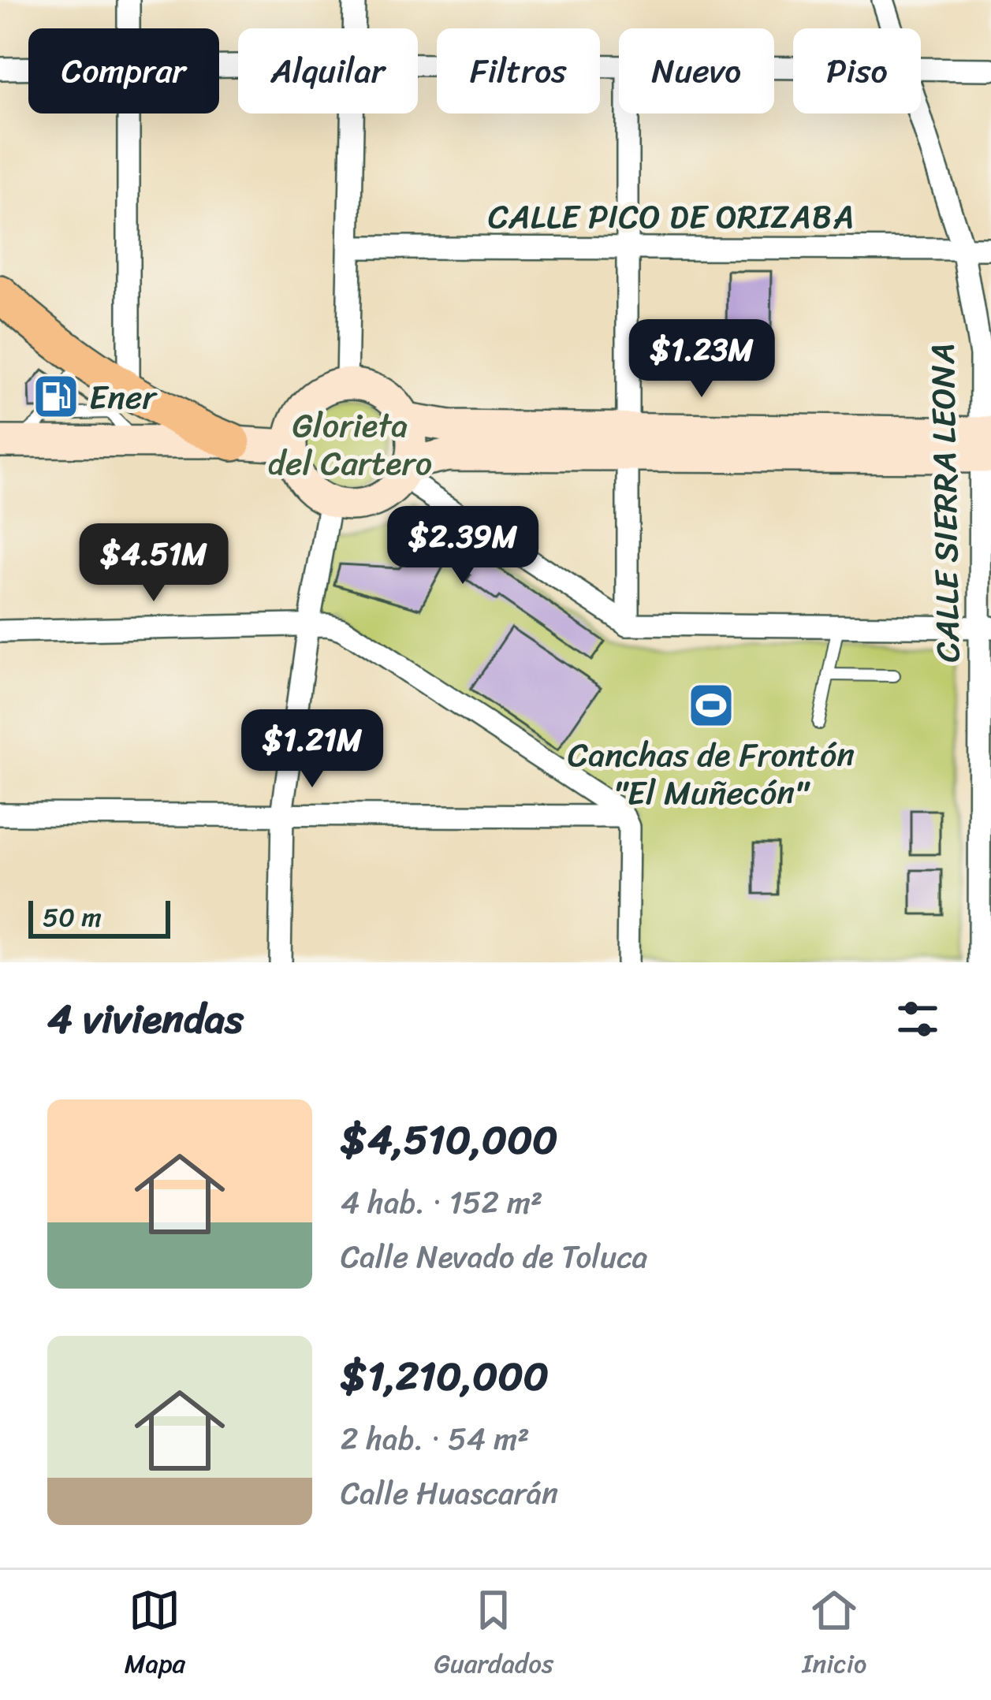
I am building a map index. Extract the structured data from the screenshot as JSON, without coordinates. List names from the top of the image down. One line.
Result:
{"streets":{"street":["CALLE PICO DE ORIZABA","CALLE SIERRA LEONA"]},"crossings":[["CALLE PICO DE ORIZABA","CALLE SIERRA LEONA"]],"parks":["Glorieta del Cartero"],"places":{"fuel station":["Ener"],"sports":["Canchas de Frontón \"El Muñecón\""]},"scale_bar":"50 m","page":{"chip":["Comprar","Alquilar","Filtros","Nuevo","Piso"],"price":["$1.23M","$2.39M","$4.51M","$1.21M"],"scale":"50 m","heading":"4 viviendas","list":[{"name":"$4,510,000","note":"4 hab. · 152 m² · Calle Nevado de Toluca"},{"name":"$1,210,000","note":"2 hab. · 54 m² · Calle Huascarán"}],"tabs":["Mapa","Guardados","Inicio"]}}
